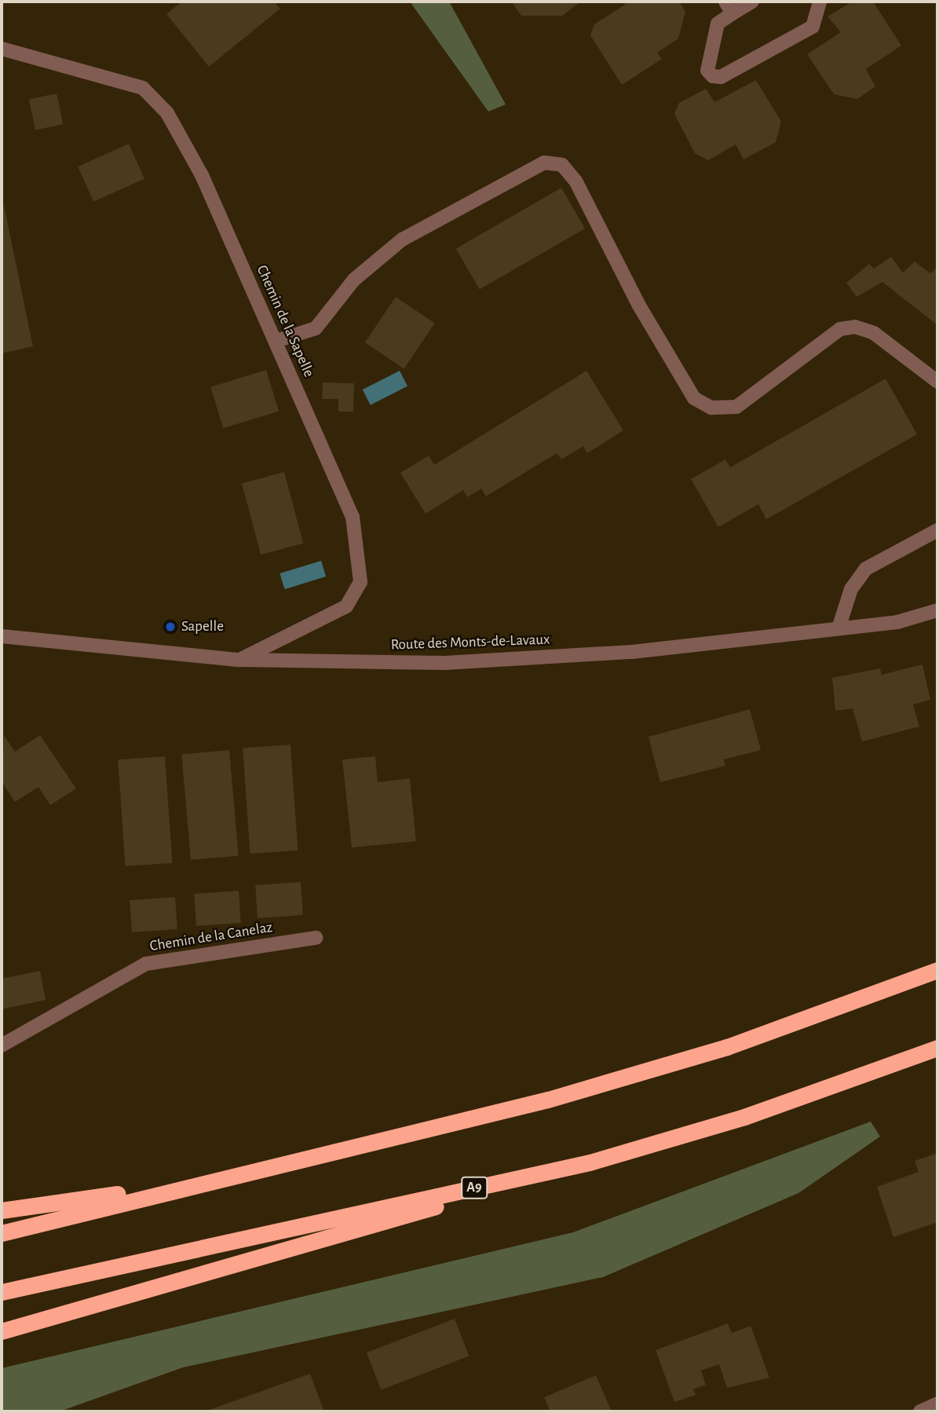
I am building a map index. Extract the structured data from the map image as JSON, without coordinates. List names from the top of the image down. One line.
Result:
{"streets":{"highway":["A9"],"street":["Chemin de la Sapelle","Route des Monts-de-Lavaux","Chemin de la Canelaz"]},"crossings":[["Chemin de la Sapelle","Route des Monts-de-Lavaux"]],"places":["Sapelle"]}
